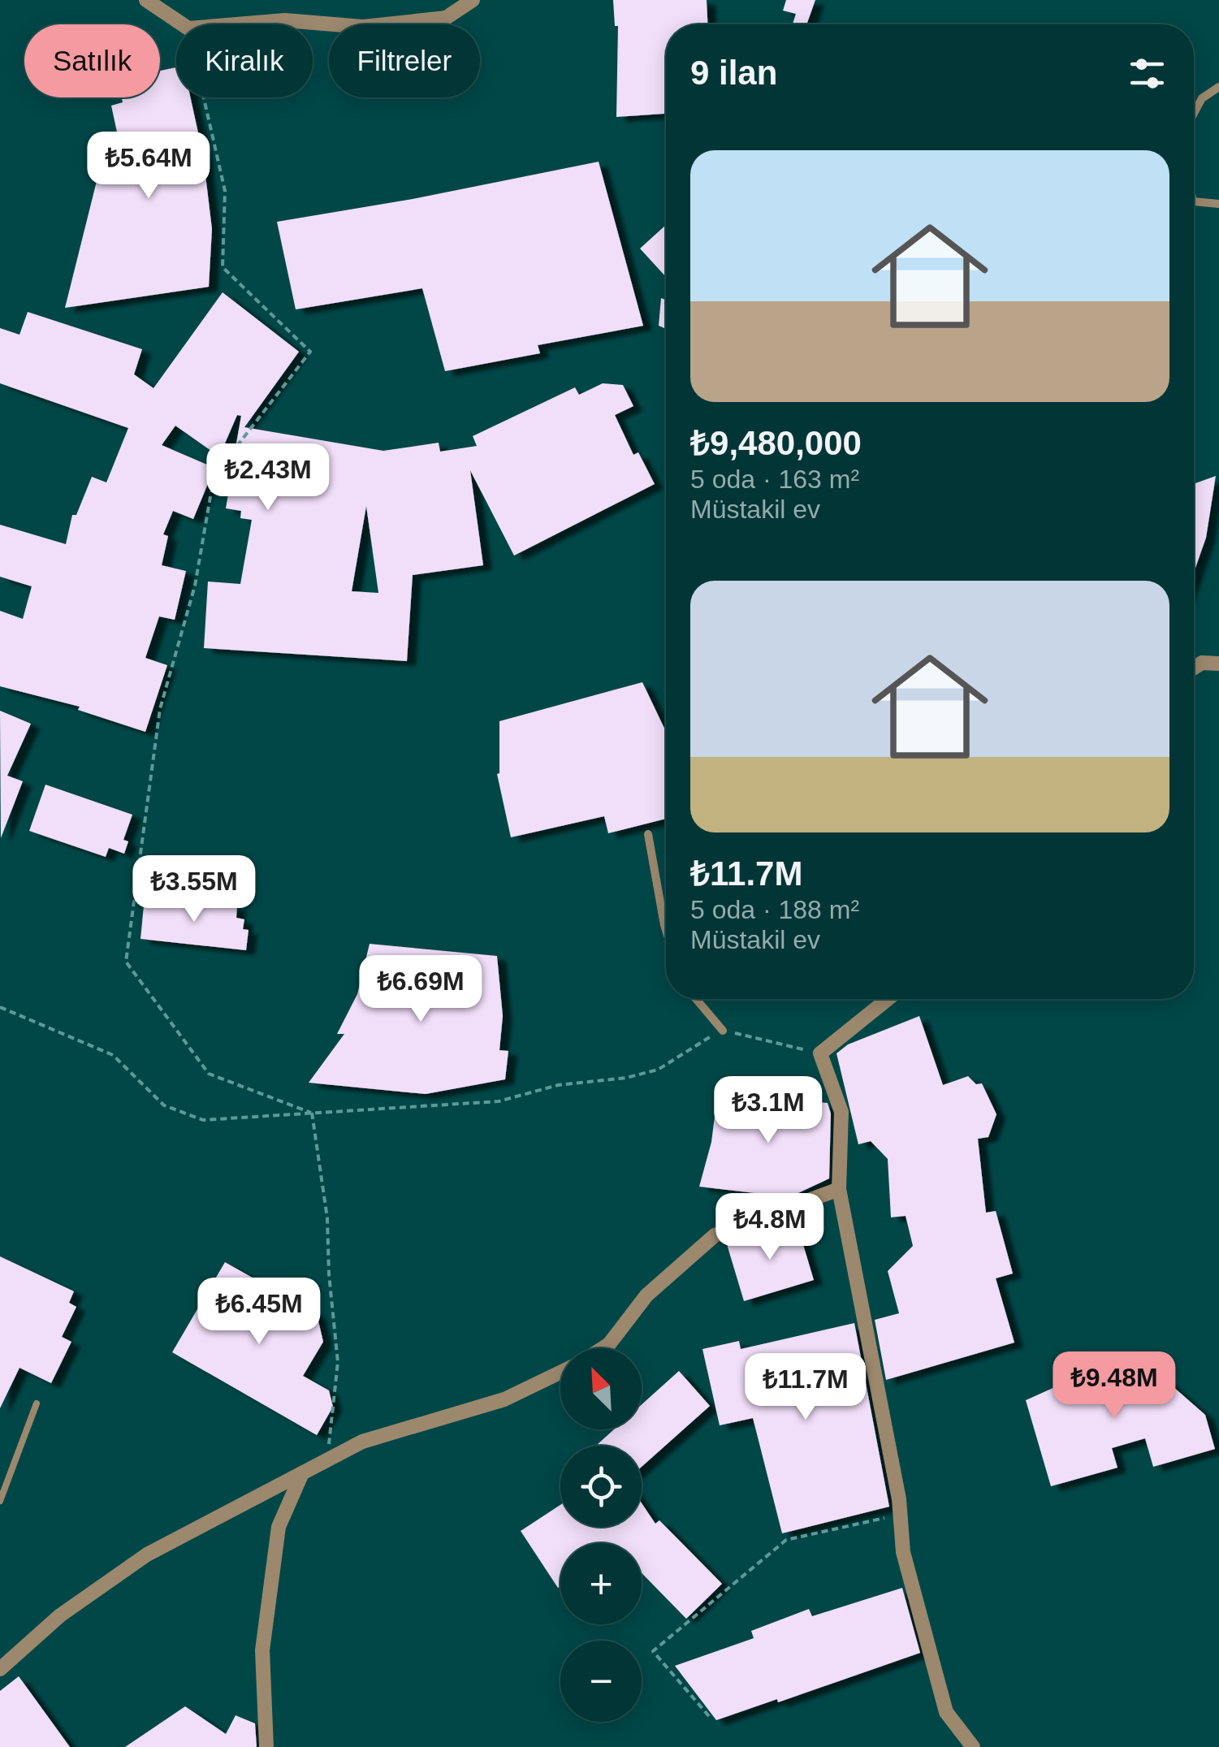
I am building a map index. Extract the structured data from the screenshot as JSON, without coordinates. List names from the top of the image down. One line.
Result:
{"north":"top left","page":{"chip":["Satılık","Kiralık","Filtreler"],"heading":"9 ilan","list":[{"name":"₺9,480,000","note":"5 oda · 163 m² · Müstakil ev"},{"name":"₺11.7M","note":"5 oda · 188 m² · Müstakil ev"}],"price":["₺5.64M","₺2.43M","₺3.55M","₺6.69M","₺3.1M","₺4.8M","₺6.45M","₺9.48M","₺11.7M"],"map_buttons":["+","−"]}}
